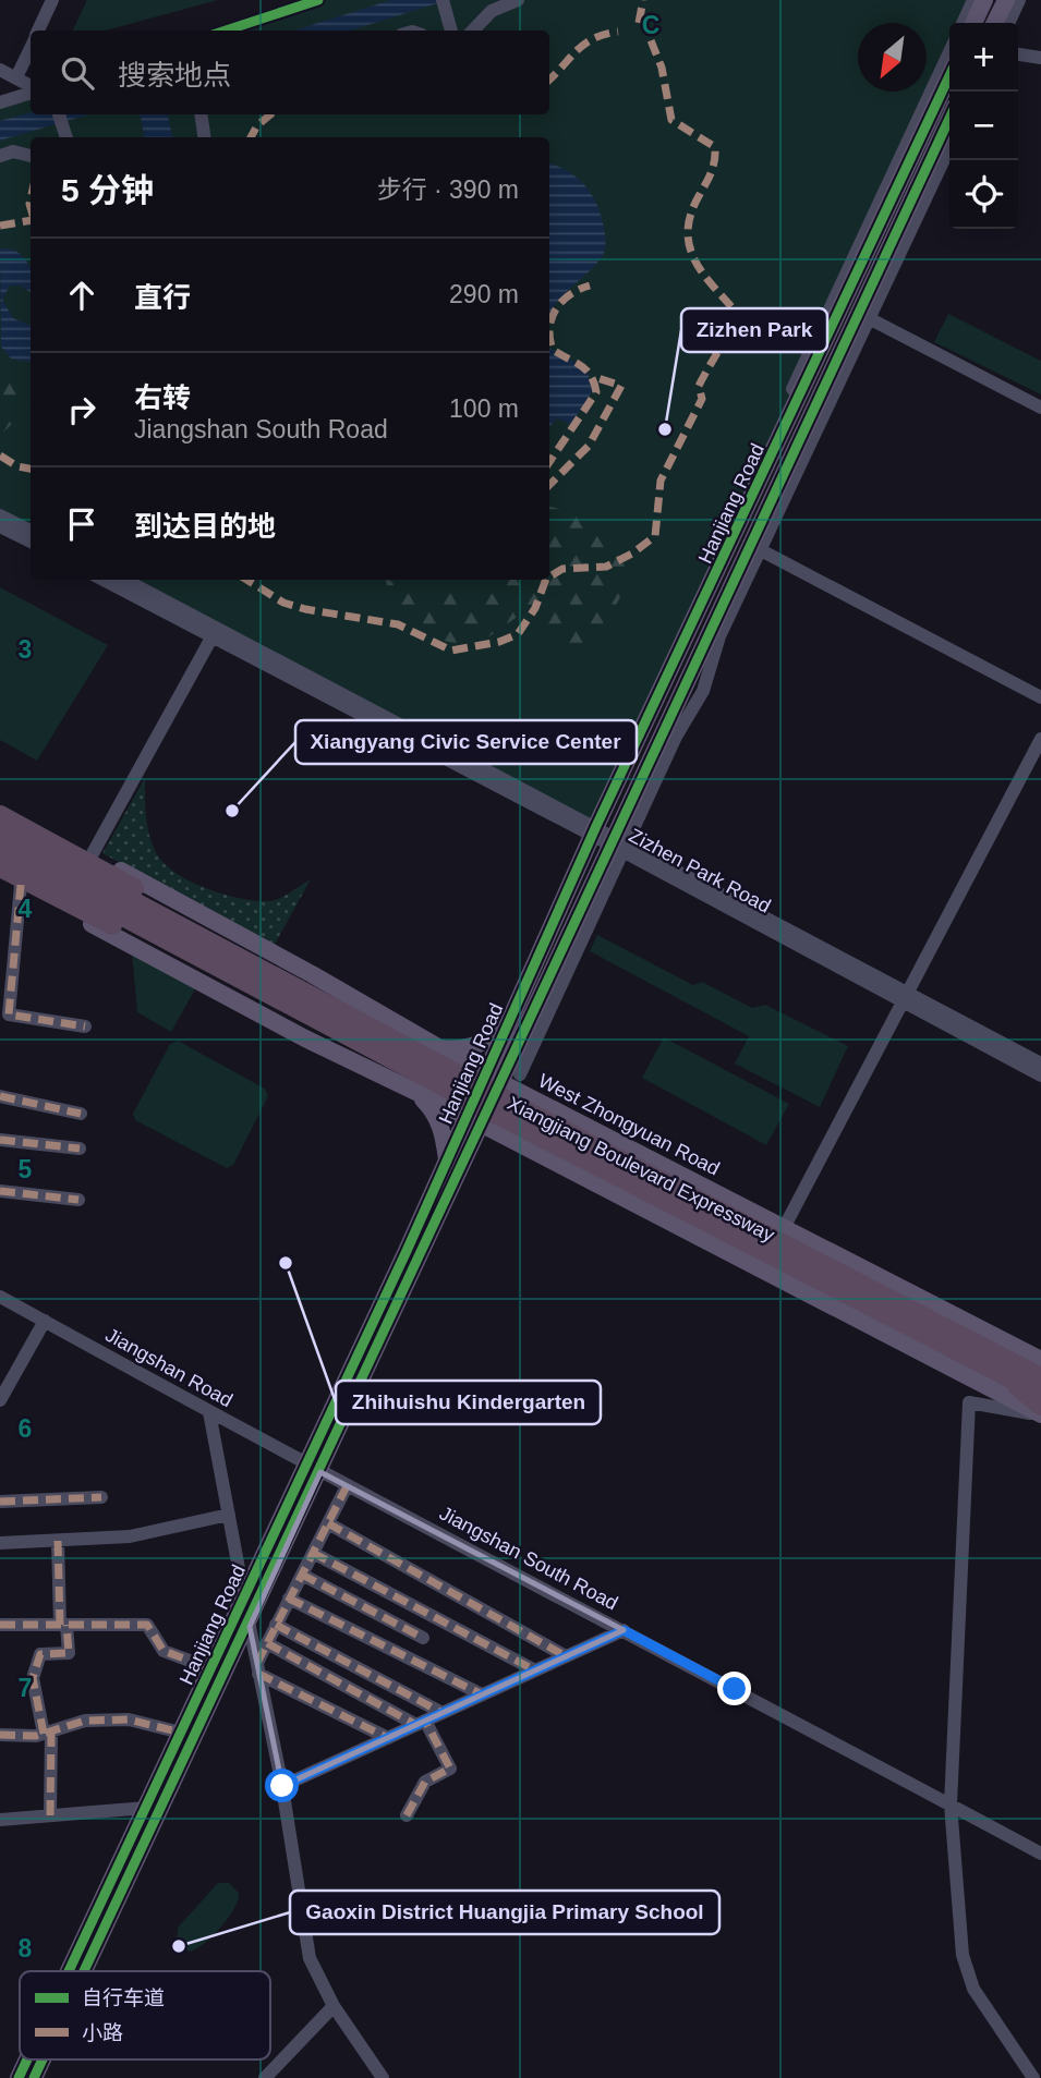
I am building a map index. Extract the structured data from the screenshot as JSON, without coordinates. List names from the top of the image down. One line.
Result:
{"streets":{"highway":["Xiangjiang Boulevard Expressway"],"main road":["Hanjiang Road","West Zhongyuan Road"],"street":["Zizhen Park Road","Jiangshan Road","Jiangshan South Road"]},"crossings":[["Hanjiang Road","Zizhen Park Road"],["Hanjiang Road","West Zhongyuan Road"],["Hanjiang Road","Jiangshan Road"],["Hanjiang Road","Jiangshan South Road"],["Jiangshan Road","Jiangshan South Road"]],"places":["Zizhen Park","Xiangyang Civic Service Center","Zhihuishu Kindergarten","Gaoxin District Huangjia Primary School"],"legend":["自行车道","小路"],"north":"bottom left","page":{"map_buttons":["+","−"],"search":"搜索地点","heading":["5 分钟","步行 · 390 m"],"list":[["直行","290 m"],["右转","Jiangshan South Road","100 m"],"到达目的地"]},"grid":{"columns":["C"],"rows":["3","4","5","6","7","8"]}}
